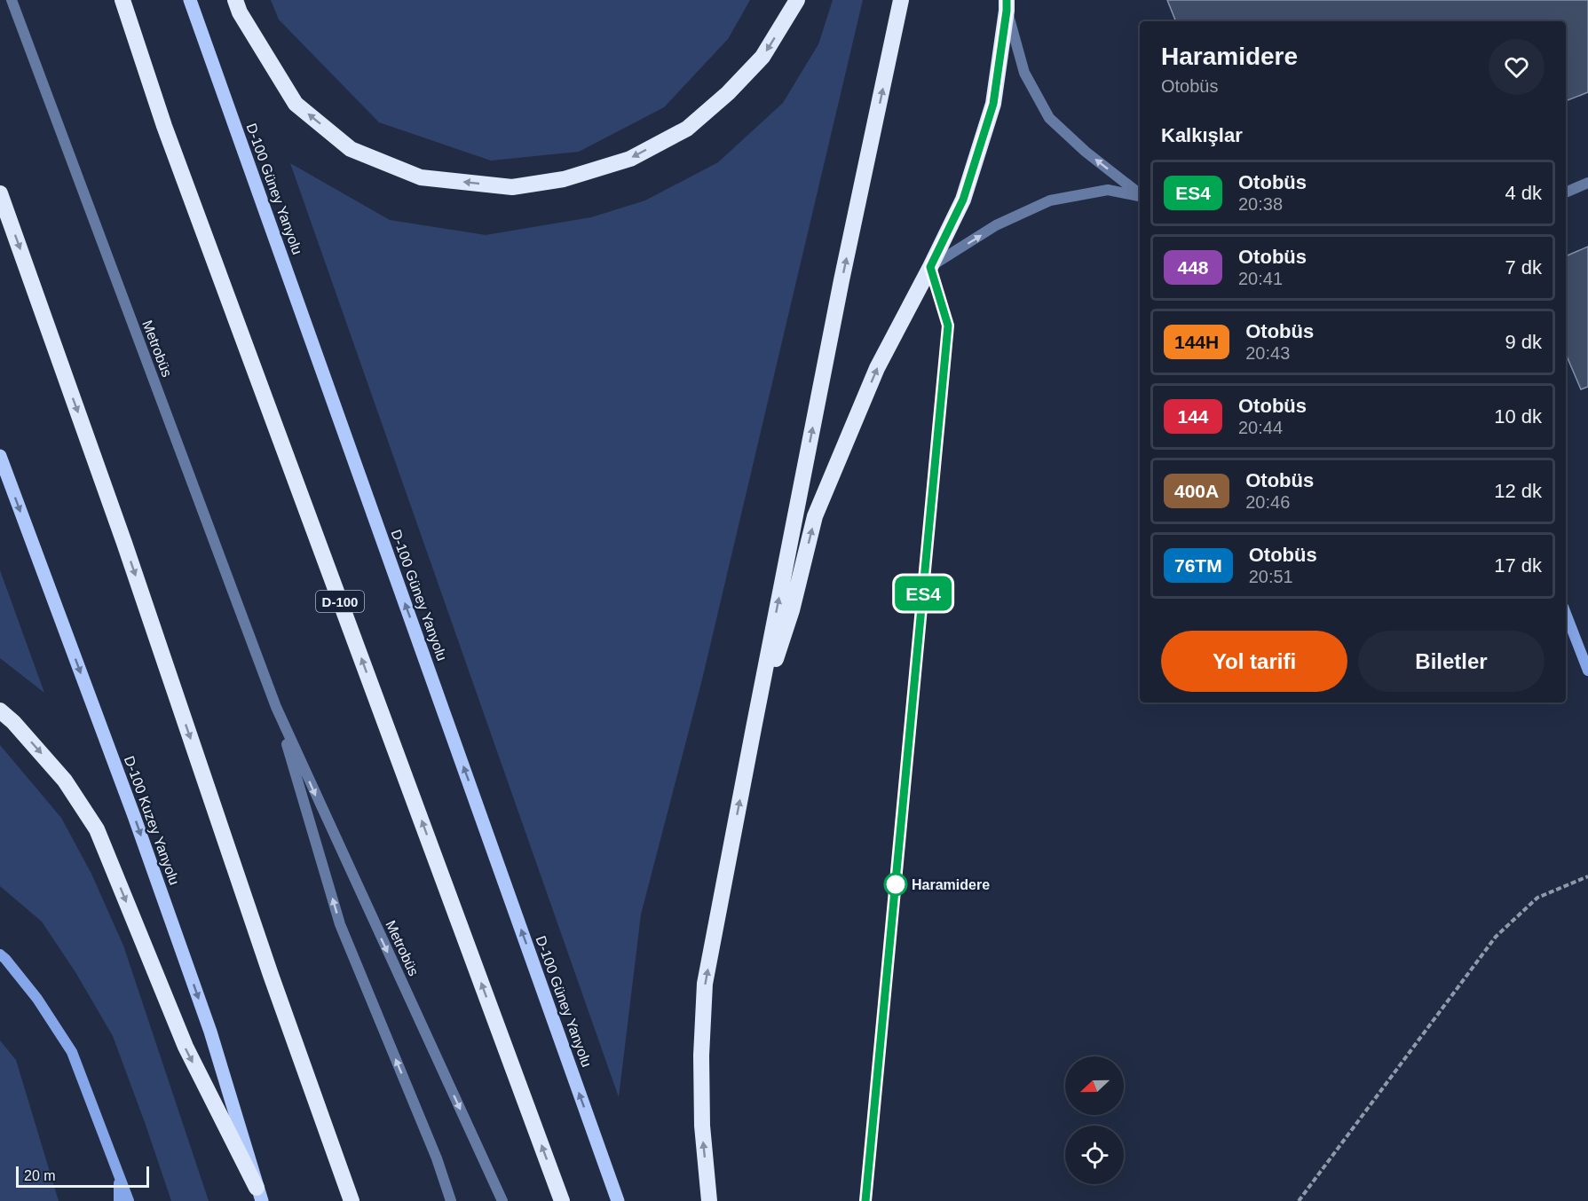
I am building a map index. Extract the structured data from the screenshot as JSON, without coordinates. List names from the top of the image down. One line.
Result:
{"streets":{"highway":["D-100"],"main road":["D-100 Güney Yanyolu","D-100 Kuzey Yanyolu"],"street":["Metrobüs"]},"one_way":["D-100 Güney Yanyolu","D-100 Kuzey Yanyolu"],"places":["Haramidere"],"lines":["bus line ES4"],"scale_bar":"20 m","north":"left","page":{"on_map":"ES4","heading":[["Haramidere","Otobüs"],"Kalkışlar"],"list":[{"mark":"ES4","name":"Otobüs","note":"20:38","value":"4 dk"},{"mark":"448","name":"Otobüs","note":"20:41","value":"7 dk"},{"mark":"144H","name":"Otobüs","note":"20:43","value":"9 dk"},{"mark":"144","name":"Otobüs","note":"20:44","value":"10 dk"},{"mark":"400A","name":"Otobüs","note":"20:46","value":"12 dk"},{"mark":"76TM","name":"Otobüs","note":"20:51","value":"17 dk"}],"buttons":["Yol tarifi","Biletler"],"scale":"20 m"}}
